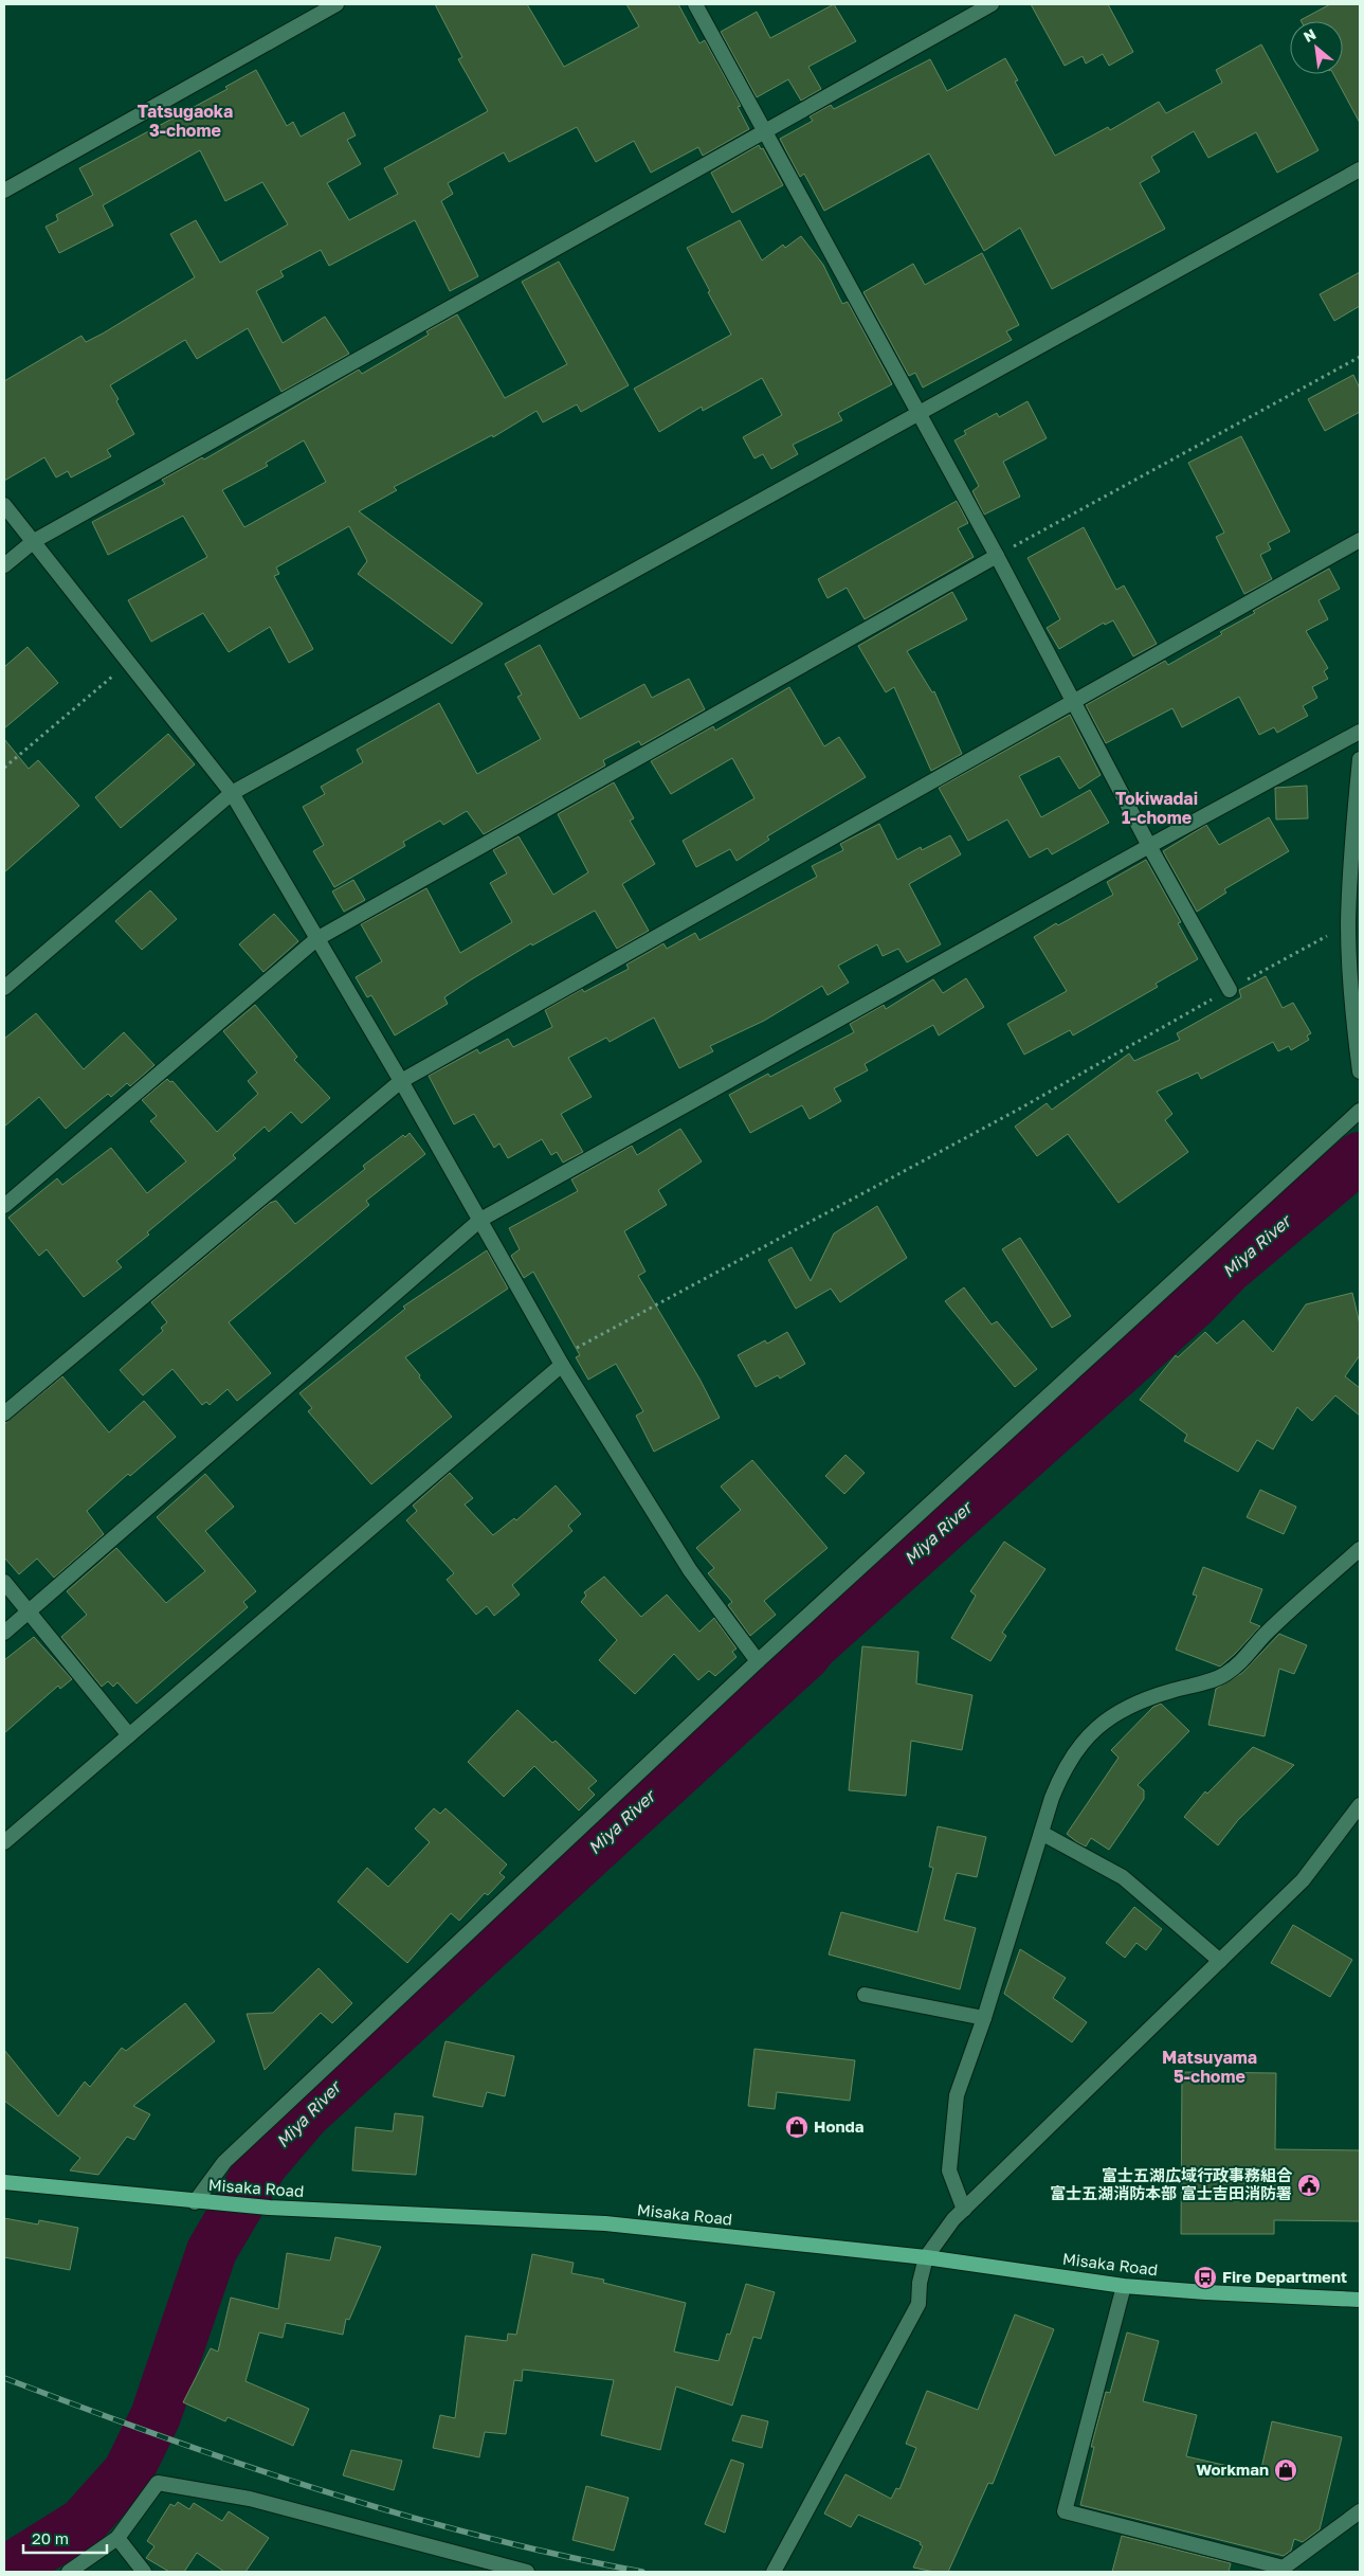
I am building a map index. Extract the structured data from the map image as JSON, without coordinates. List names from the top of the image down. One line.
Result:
{"streets":{"highway":["Misaka Road"]},"districts":["Tatsugaoka 3-chome","Tokiwadai 1-chome","Matsuyama 5-chome"],"water":["Miya River"],"places":{"shop":["Honda","Workman"],"public building":["富士五湖広域行政事務組合 富士五湖消防本部 富士吉田消防署"],"bus stop":["Fire Department"]},"scale_bar":"20 m","north":"top left"}
